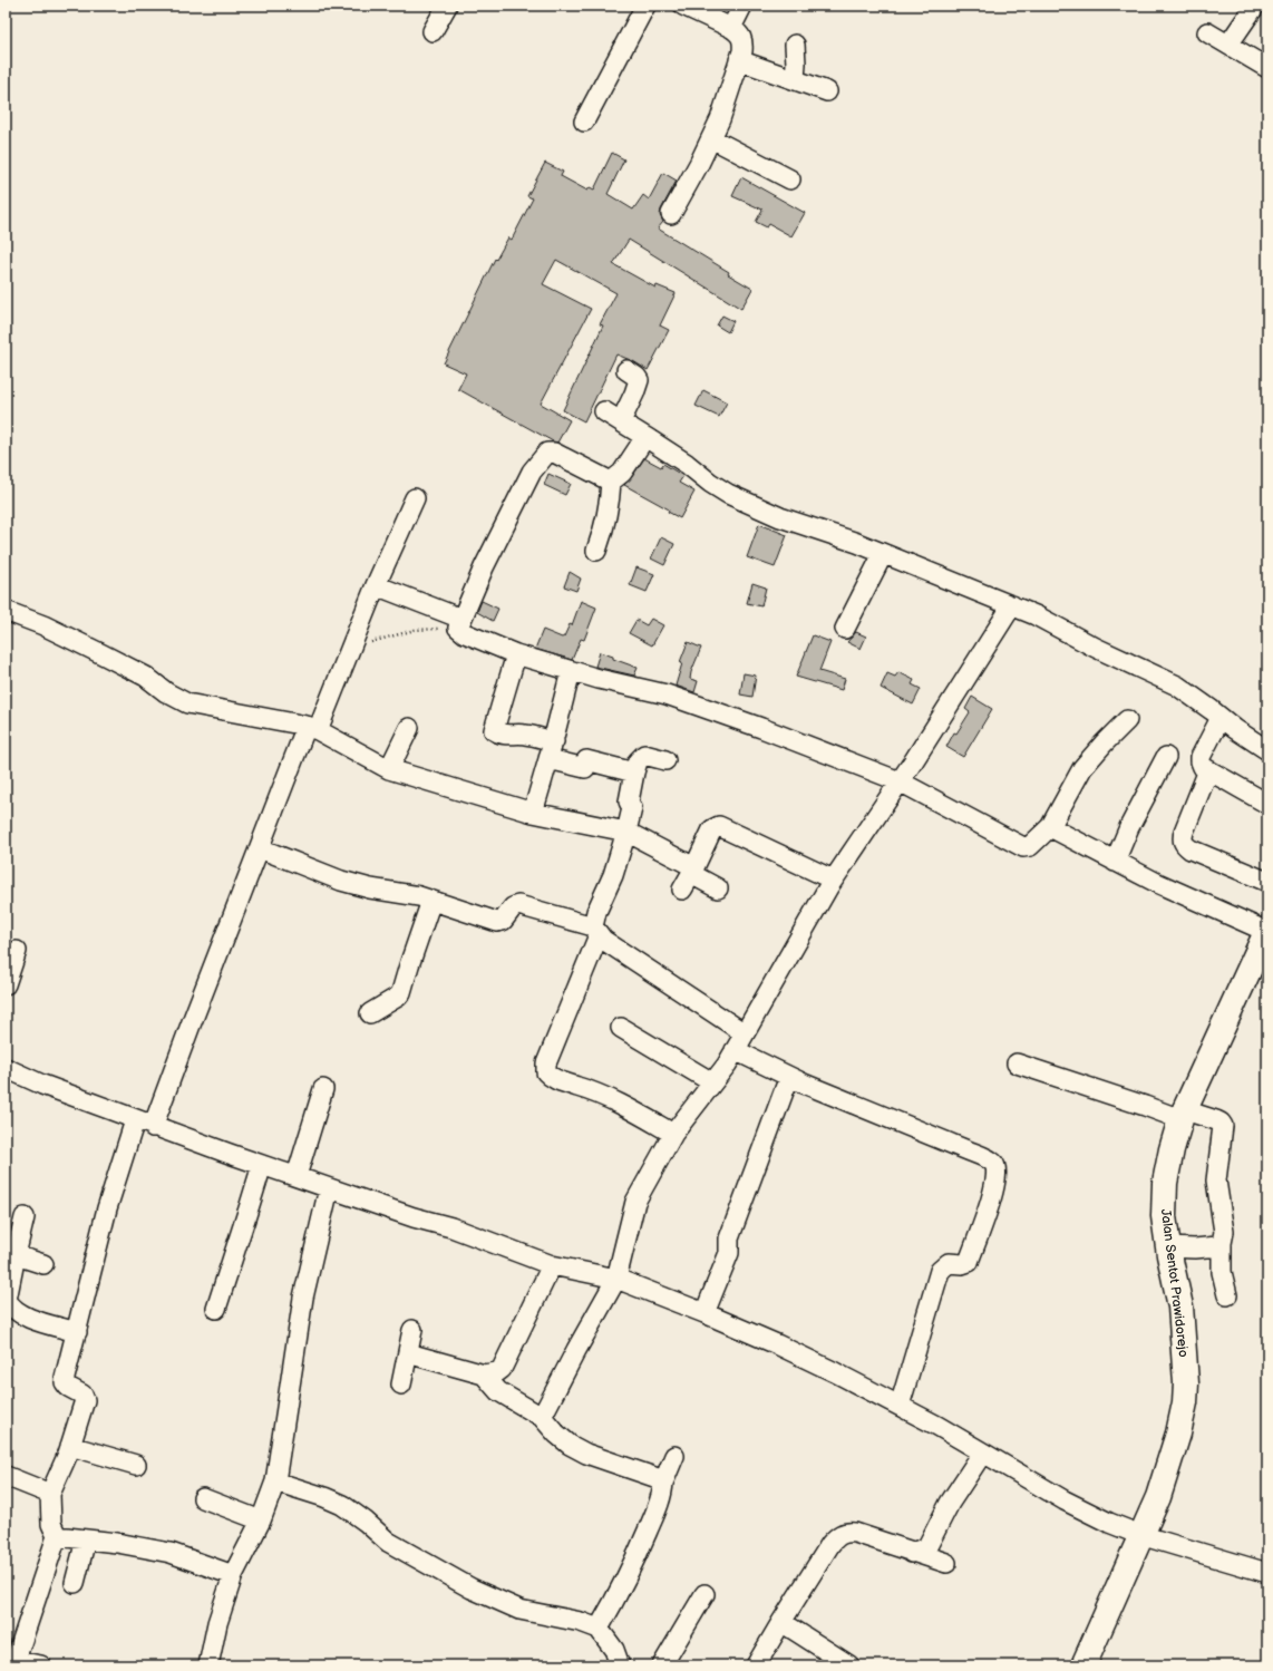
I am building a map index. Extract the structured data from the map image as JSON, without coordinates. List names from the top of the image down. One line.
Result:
{"streets":{"main road":["Jalan Sentot Prawidorejo"]}}
